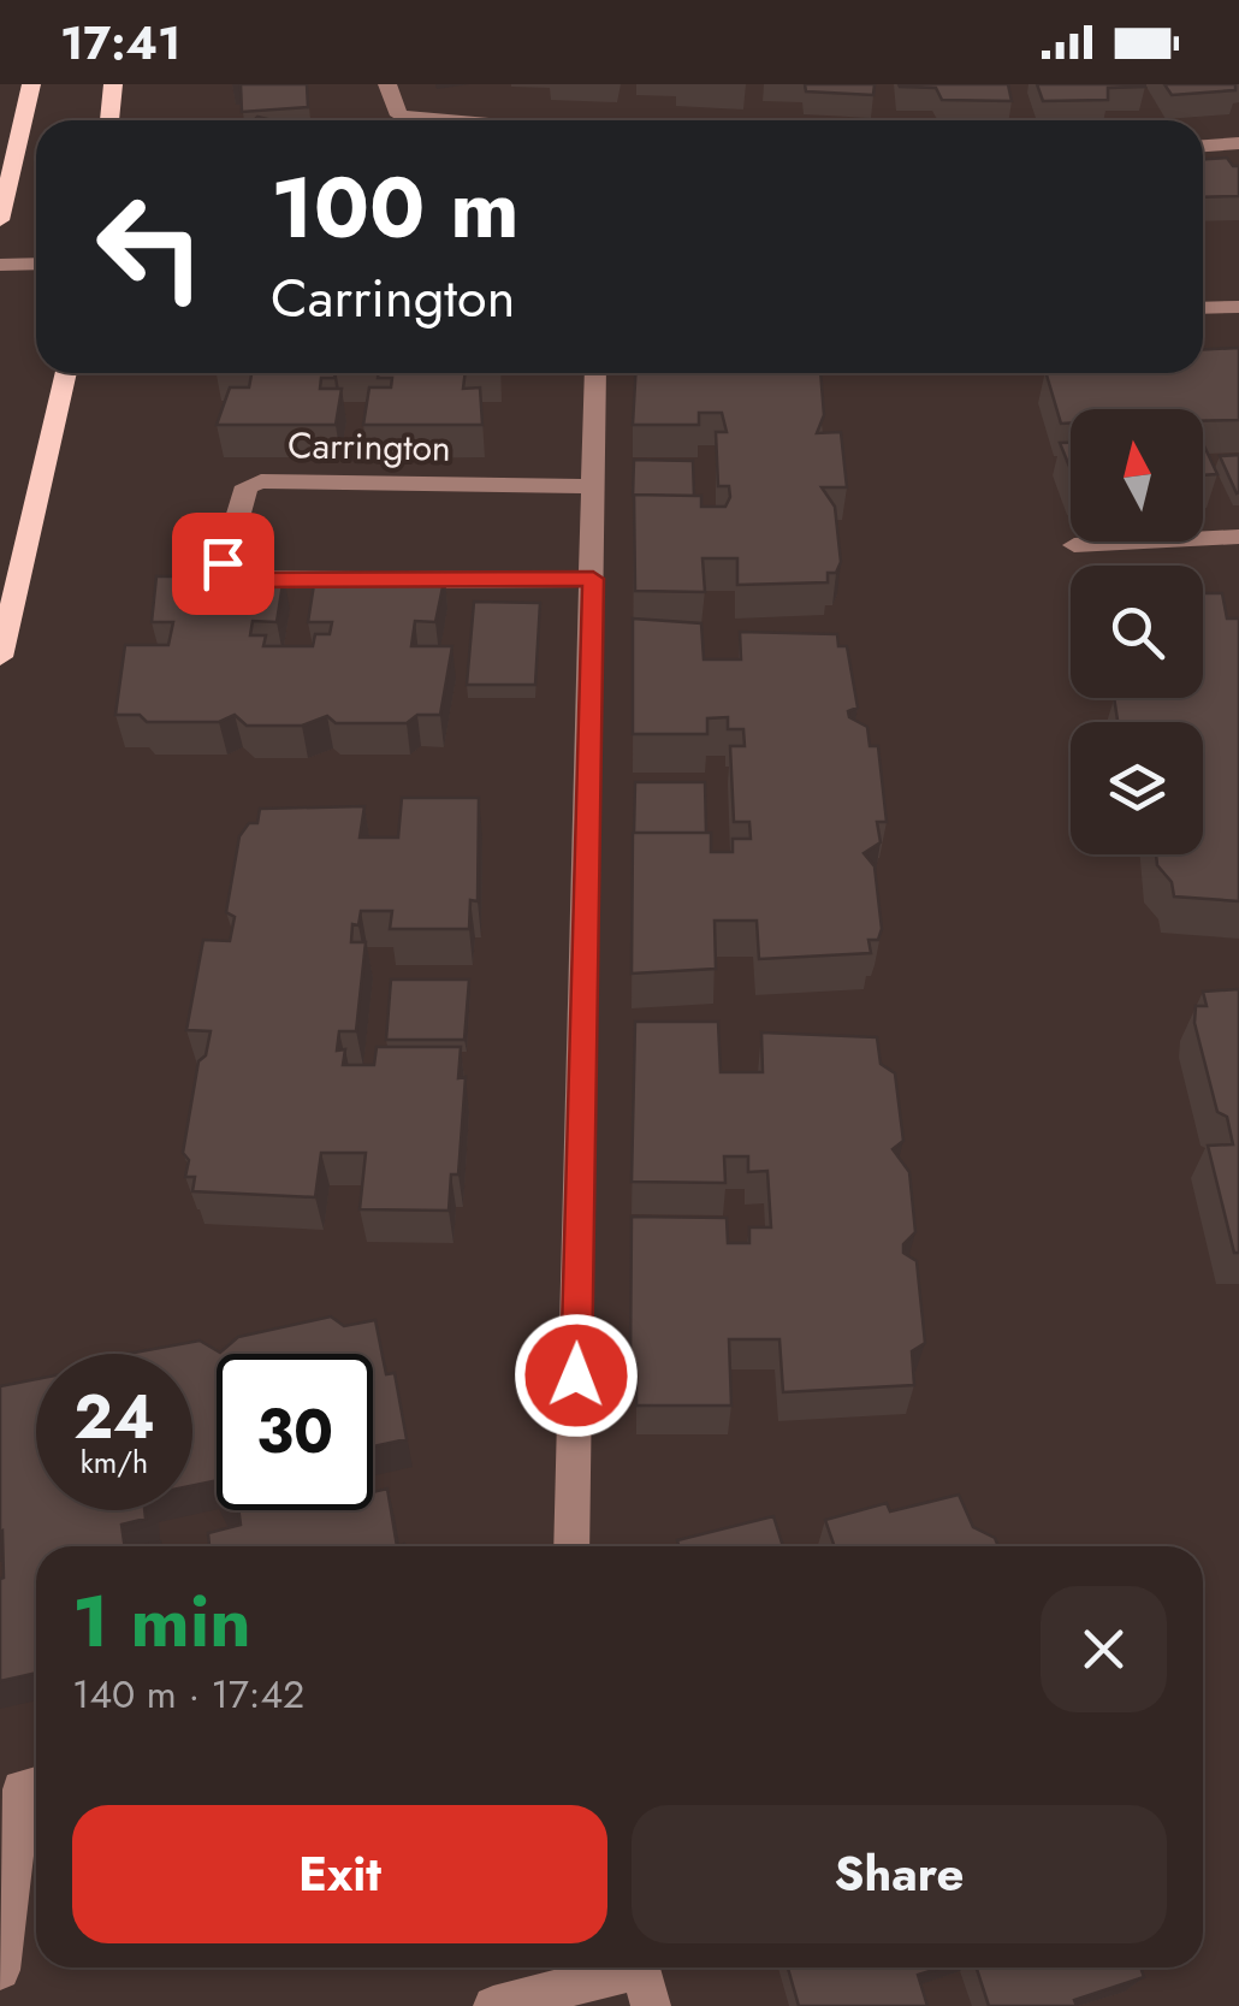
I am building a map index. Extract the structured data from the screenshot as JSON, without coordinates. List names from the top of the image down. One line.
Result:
{"streets":{"street":["Carrington"]},"north":"top","page":{"status":"17:41","turn":["100 m","Carrington"],"speed":"24 km/h","limit":"30","heading":["1 min","140 m · 17:42"],"buttons":["Exit","Share"]}}
